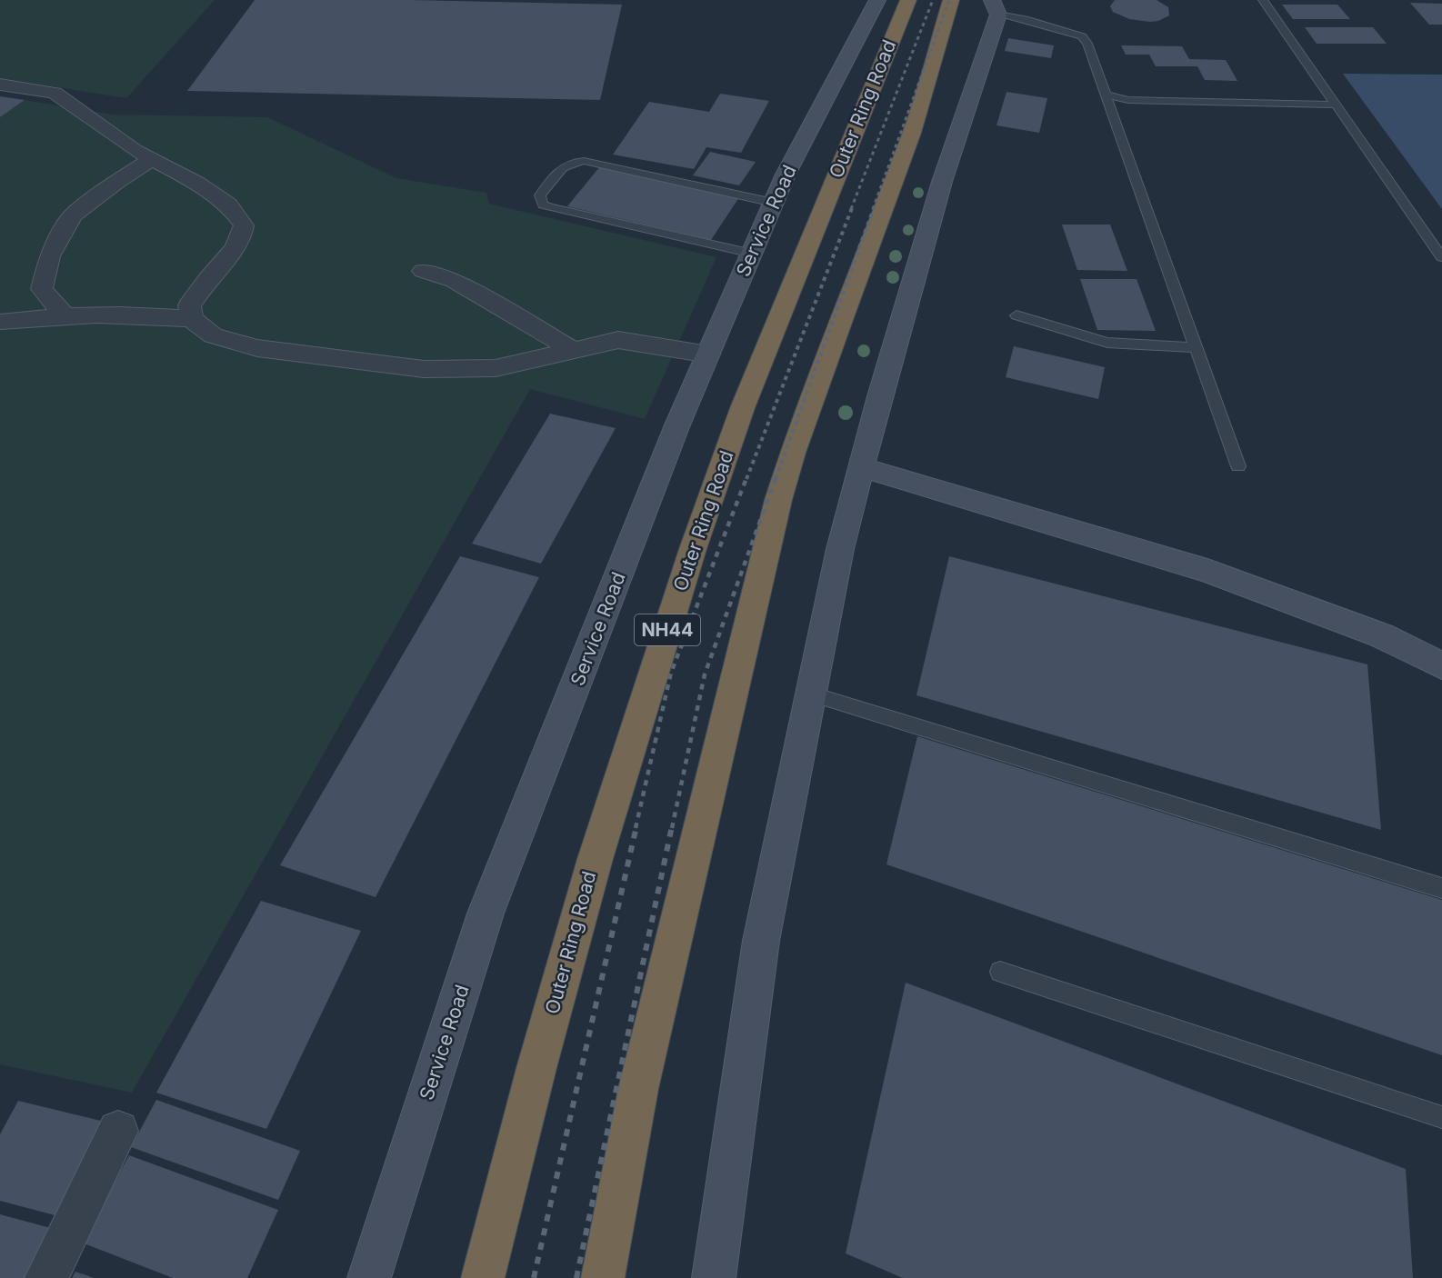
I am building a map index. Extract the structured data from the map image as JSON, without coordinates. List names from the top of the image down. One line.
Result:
{"streets":{"highway":["Outer Ring Road","NH44"],"street":["Service Road"]}}
